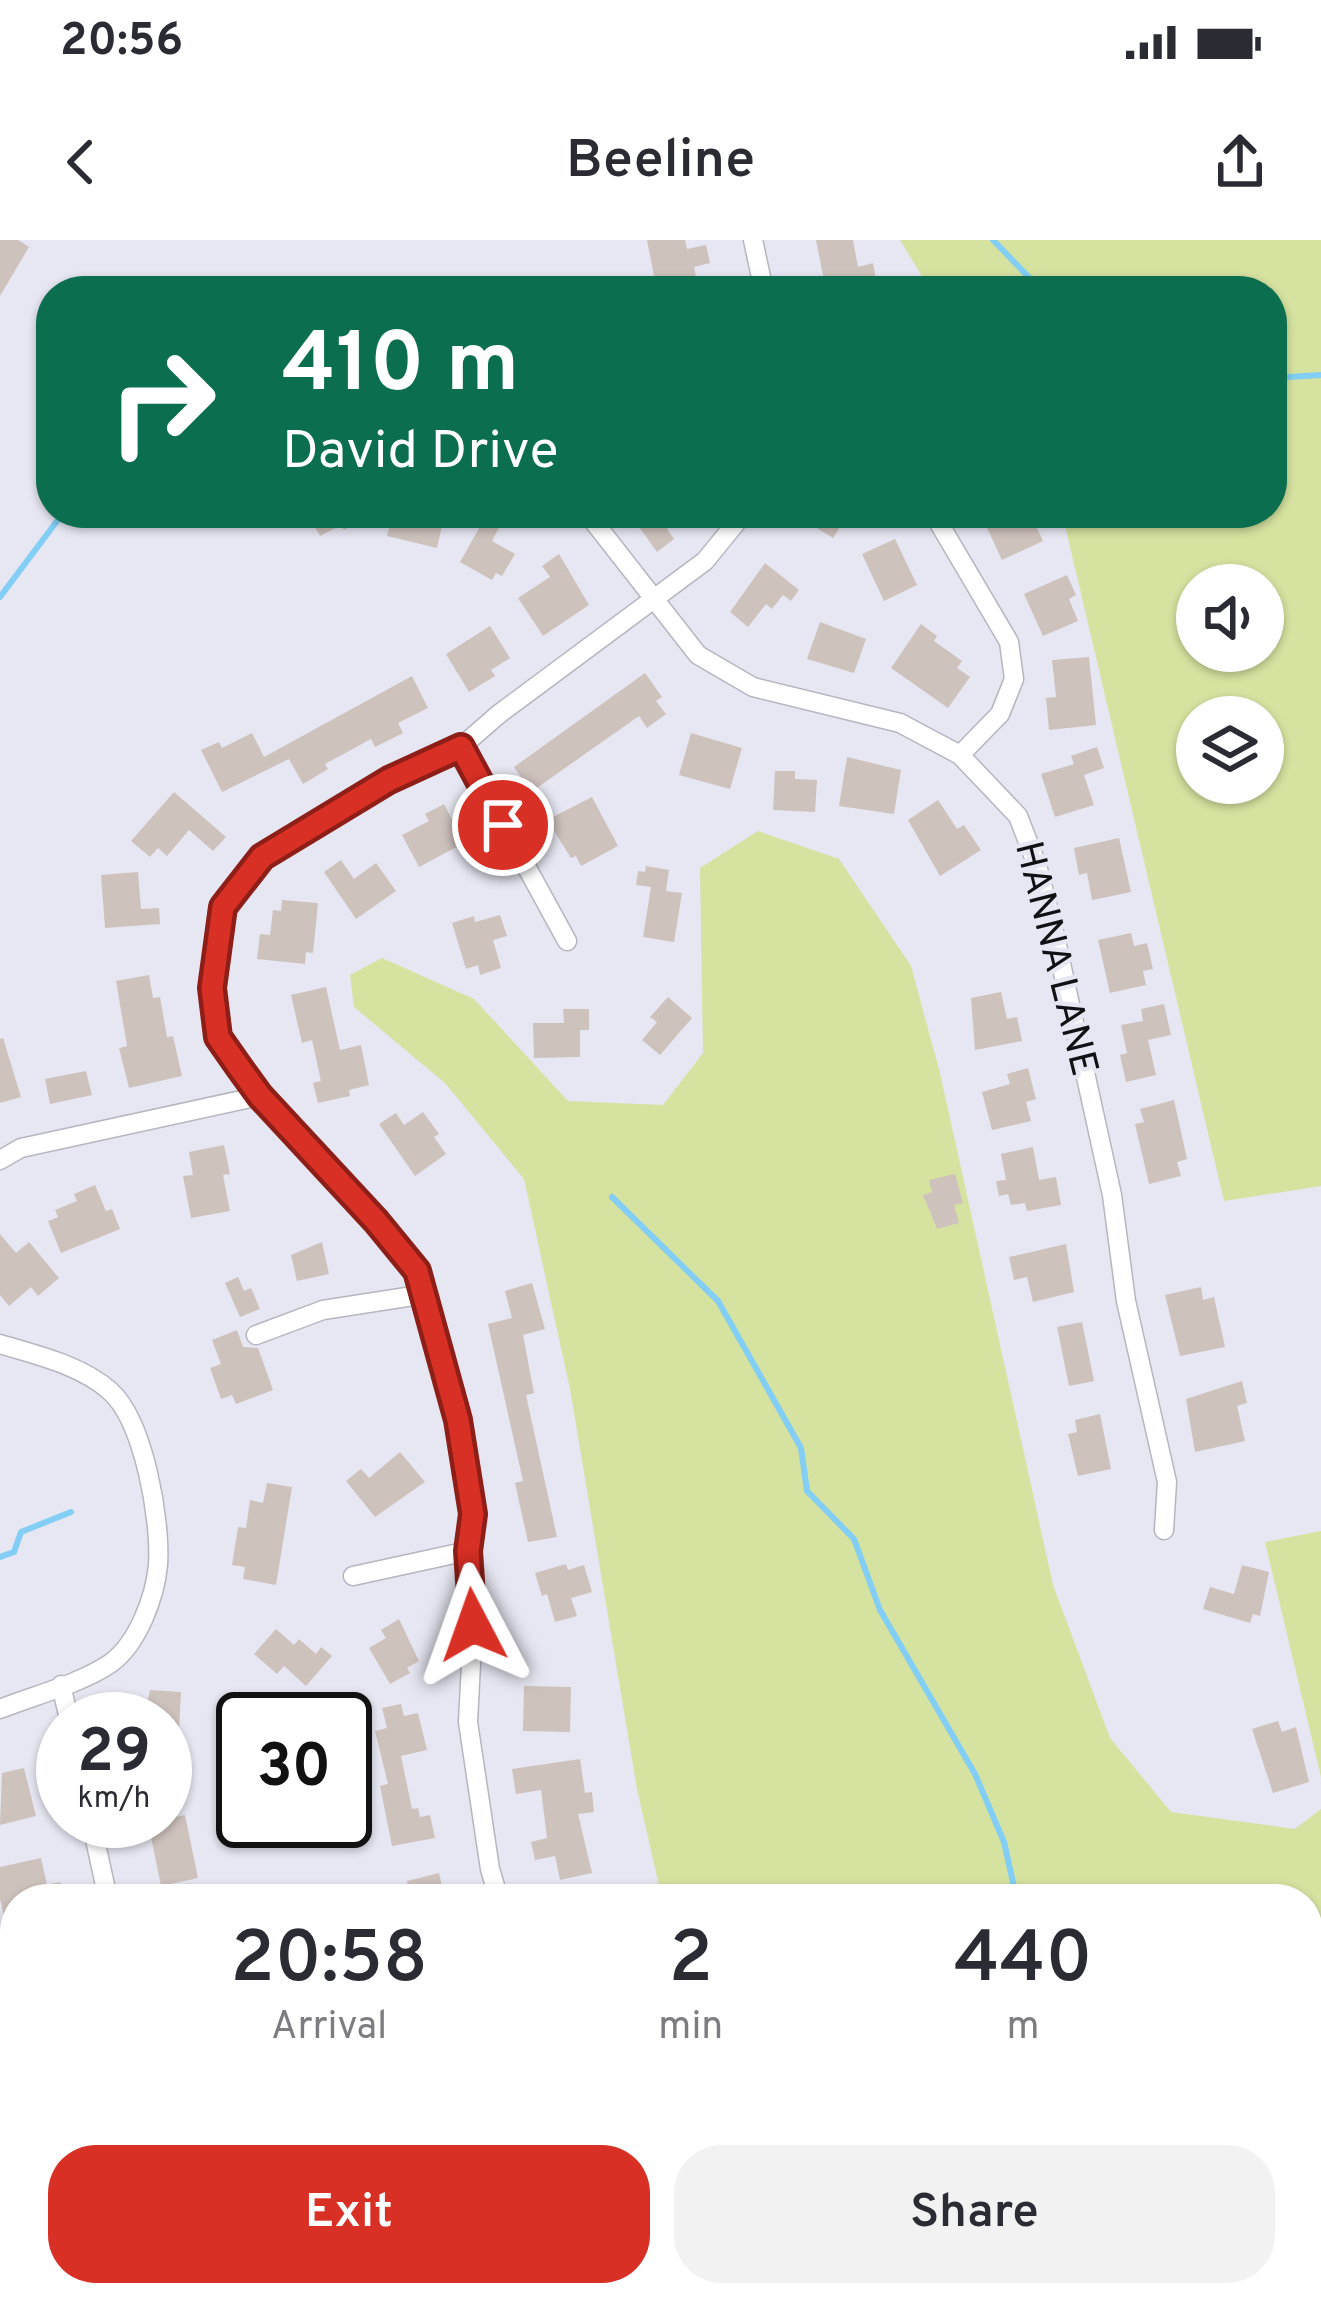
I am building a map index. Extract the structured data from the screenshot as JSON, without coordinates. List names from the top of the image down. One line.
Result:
{"streets":{"street":["HANNA LANE"]},"page":{"status":"20:56","header":"Beeline","turn":["410 m","David Drive"],"speed":"29 km/h","limit":"30","eta":["20:58","Arrival","2","min","440","m"],"buttons":["Exit","Share"]}}
